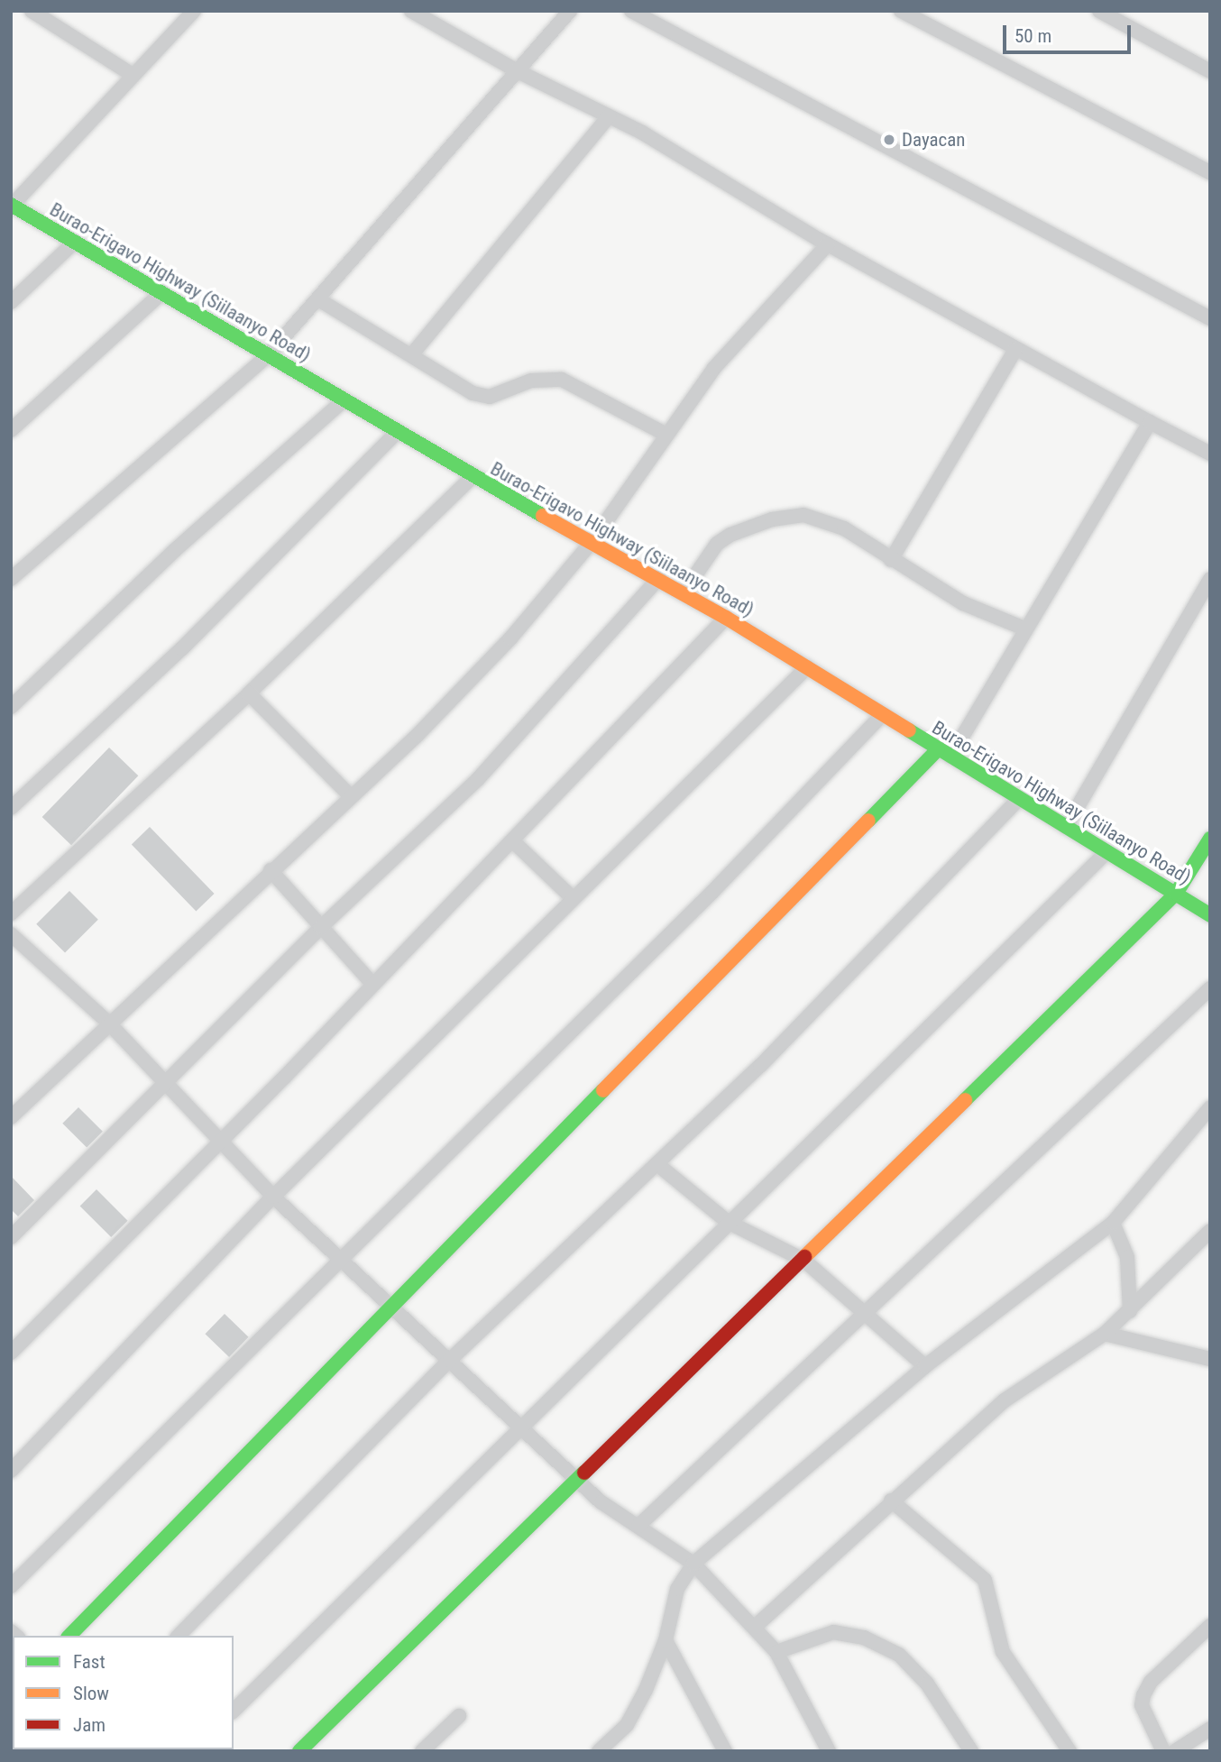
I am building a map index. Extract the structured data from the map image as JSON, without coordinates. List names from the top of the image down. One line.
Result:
{"streets":{"main road":["Burao-Erigavo Highway (Siilaanyo Road)"]},"places":["Dayacan"],"legend":["Fast","Slow","Jam"],"scale_bar":"50 m"}
